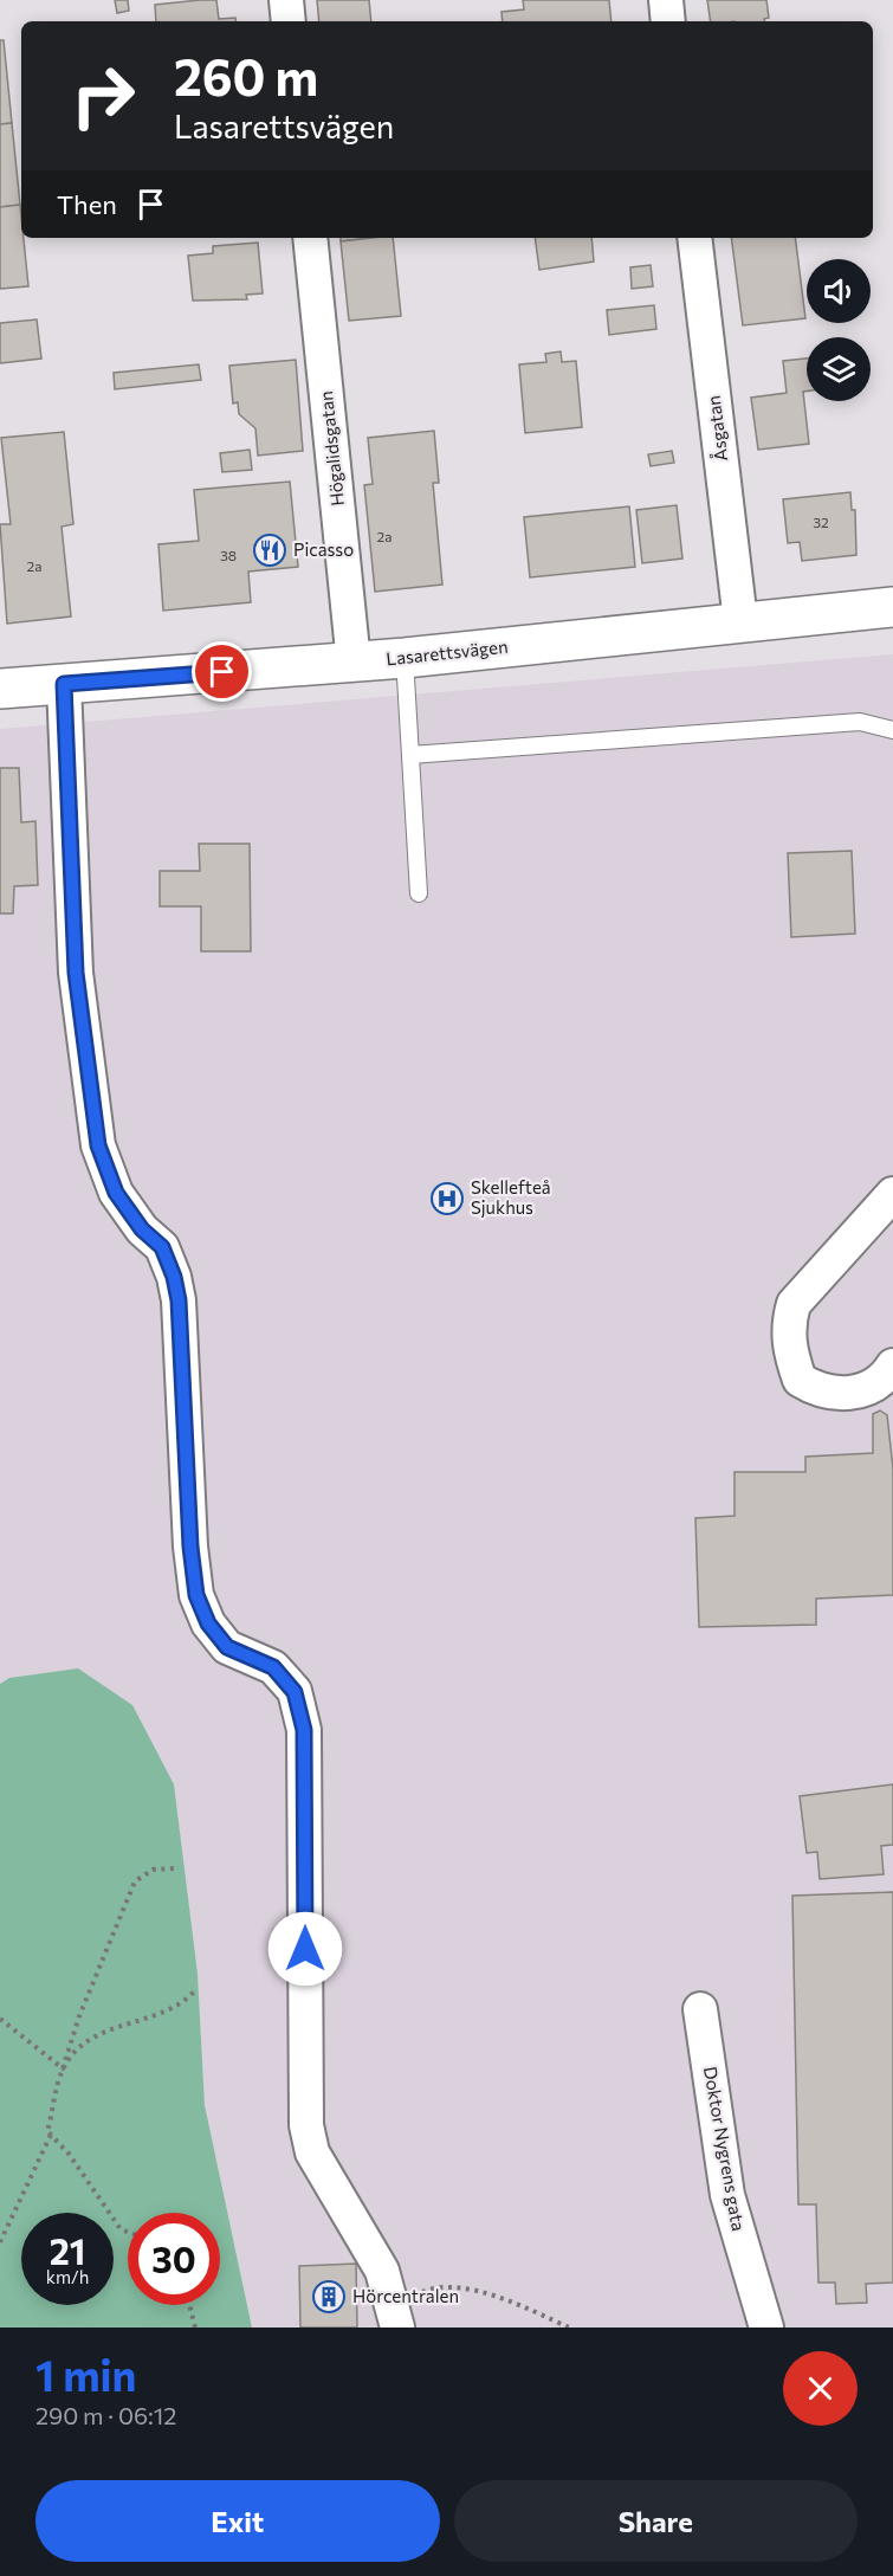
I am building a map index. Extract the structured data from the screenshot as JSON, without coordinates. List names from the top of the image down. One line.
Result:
{"streets":{"main road":["Lasarettsvägen"],"street":["Åsgatan","Högalidsgatan","Doktor Nygrens gata"]},"crossings":[["Åsgatan","Lasarettsvägen"],["Högalidsgatan","Lasarettsvägen"]],"places":{"restaurant":["Picasso"],"hospital":["Skellefteå Sjukhus"],"building":["Hörcentralen"]},"house_numbers":["32","2a","38","2a"],"page":{"turn":["260 m","Lasarettsvägen"],"then":"Then","speed":"21 km/h","limit":"30","heading":["1 min","290 m · 06:12"],"buttons":["Exit","Share"]}}
